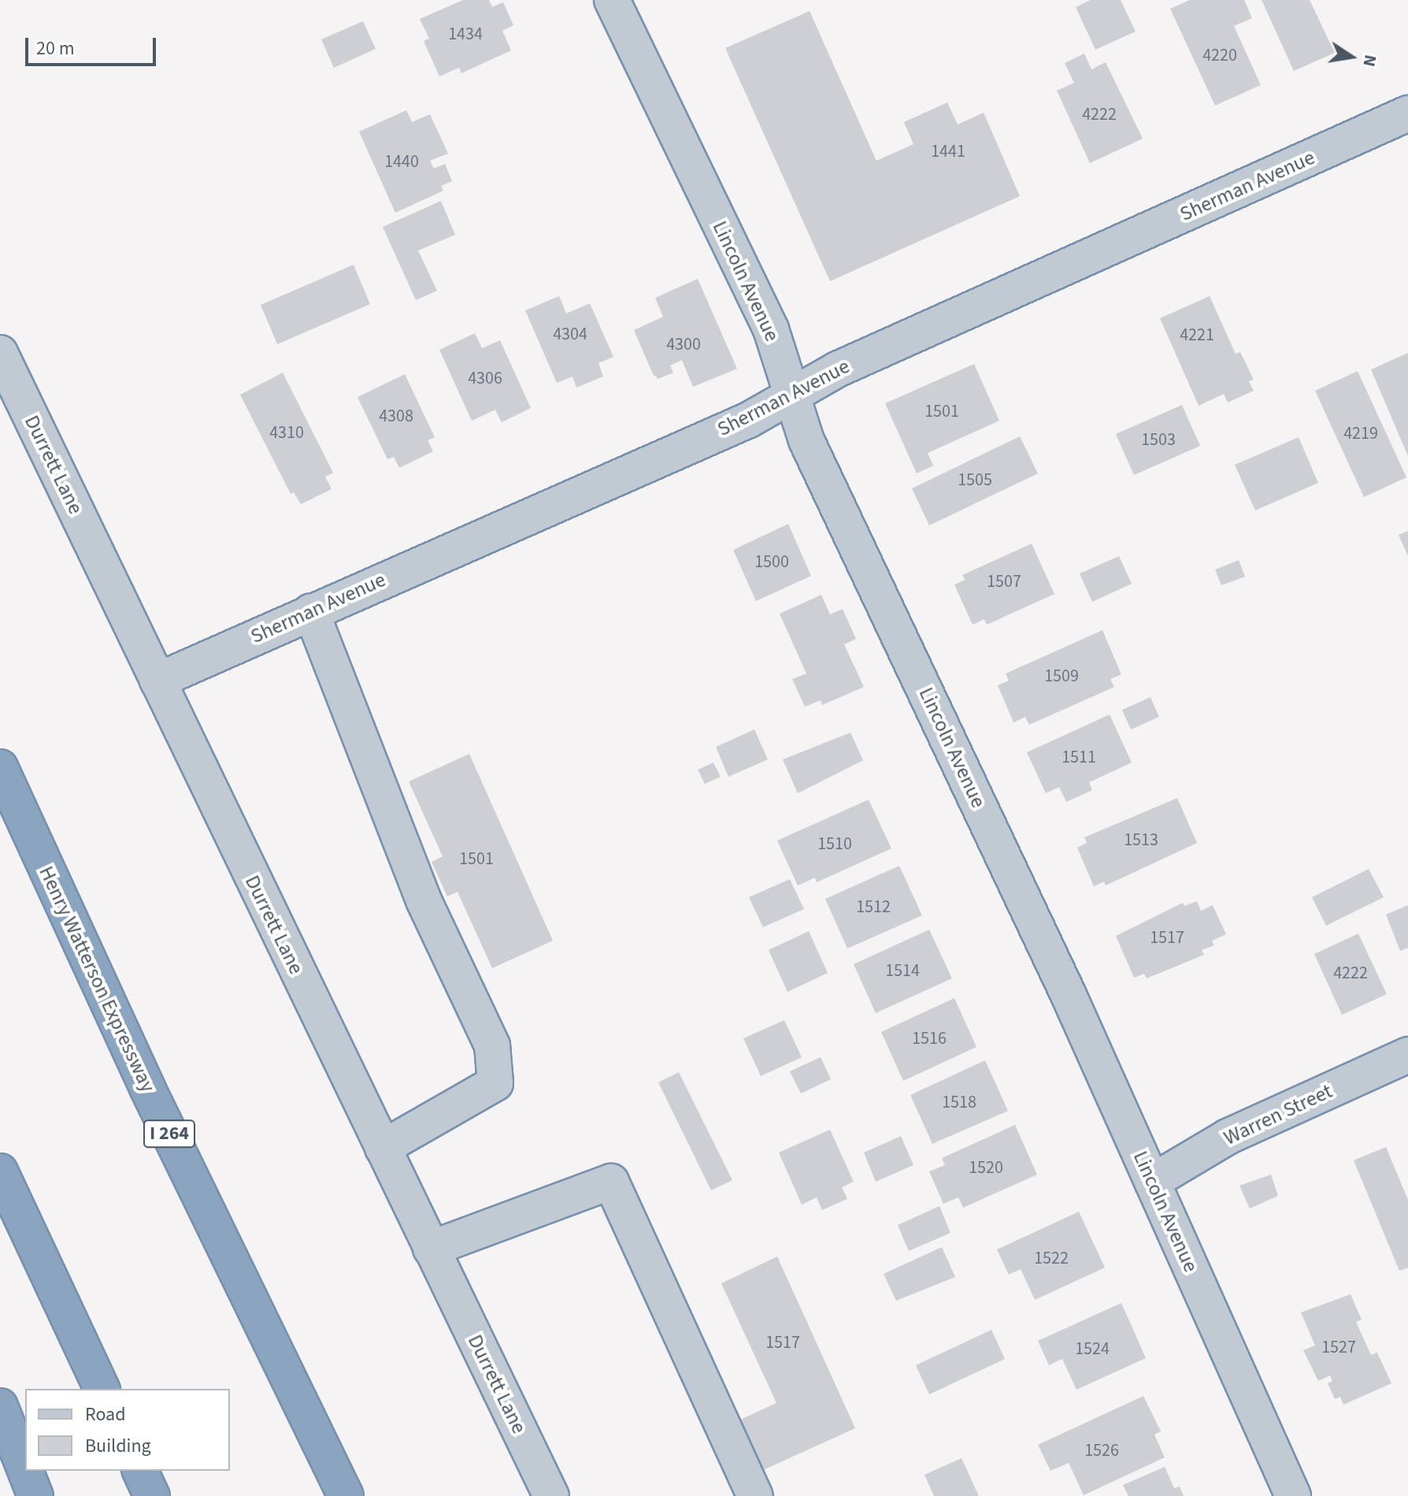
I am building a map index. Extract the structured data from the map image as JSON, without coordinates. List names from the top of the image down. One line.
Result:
{"streets":{"highway":["Henry Watterson Expressway","I 264"],"street":["Sherman Avenue","Lincoln Avenue","Durrett Lane","Warren Street"]},"crossings":[["Sherman Avenue","Lincoln Avenue"],["Sherman Avenue","Durrett Lane"],["Lincoln Avenue","Warren Street"]],"house_numbers":["1434","4220","4222","1441","1440","4304","4221","4300","4306","1501","4308","4310","4219","1503","1505","1500","1507","1509","1511","1513","1510","1501","1512","1517","1514","4222","1516","1518","1520","1522","1517","1527","1524","1526"],"legend":["Road","Building"],"scale_bar":"20 m","north":"right"}
